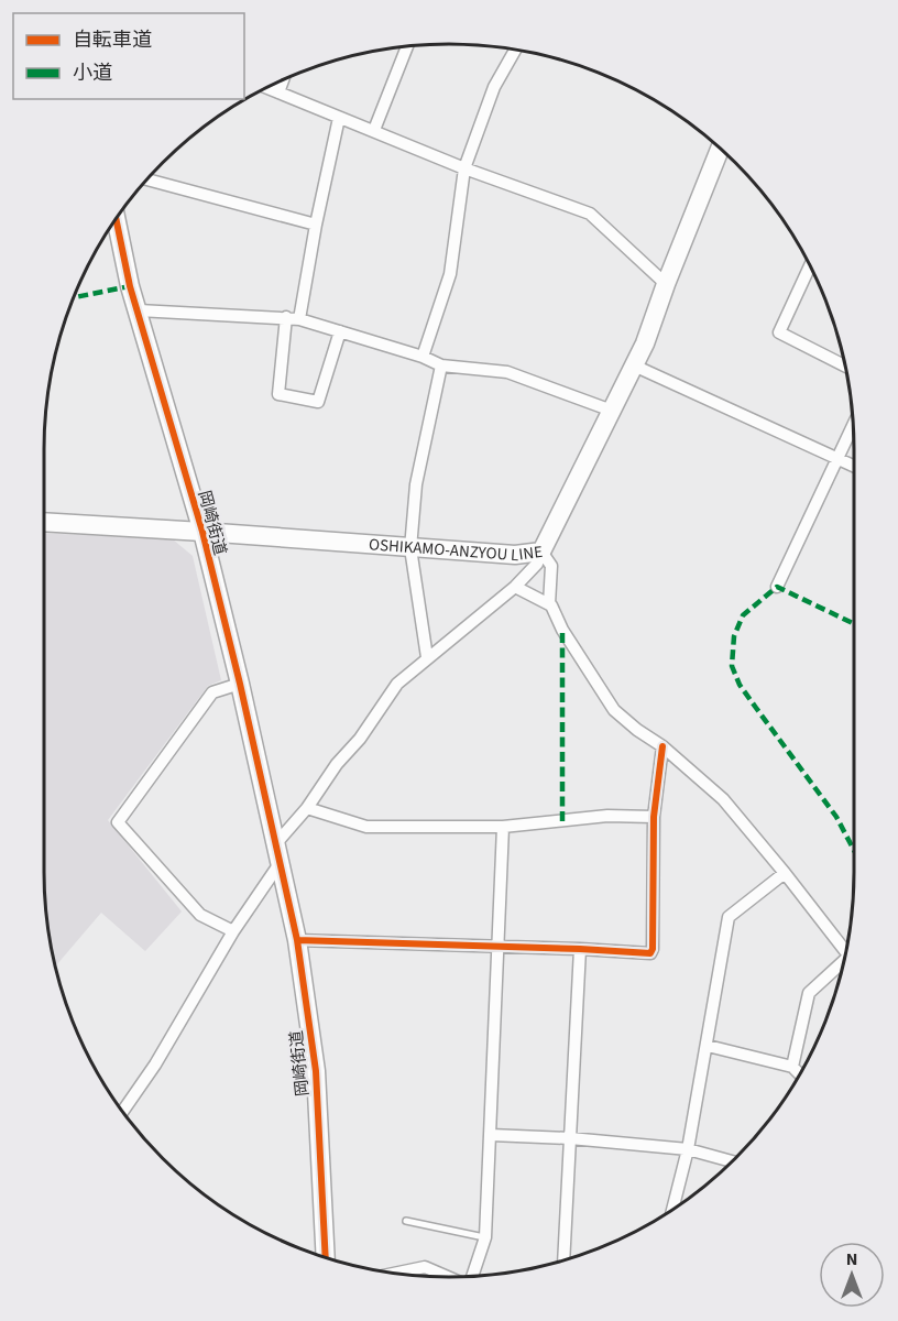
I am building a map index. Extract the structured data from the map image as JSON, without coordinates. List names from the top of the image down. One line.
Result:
{"streets":{"street":["岡崎街道","OSHIKAMO-ANZYOU LINE"]},"crossings":[["岡崎街道","OSHIKAMO-ANZYOU LINE"]],"legend":["自転車道","小道"],"north":"top"}
